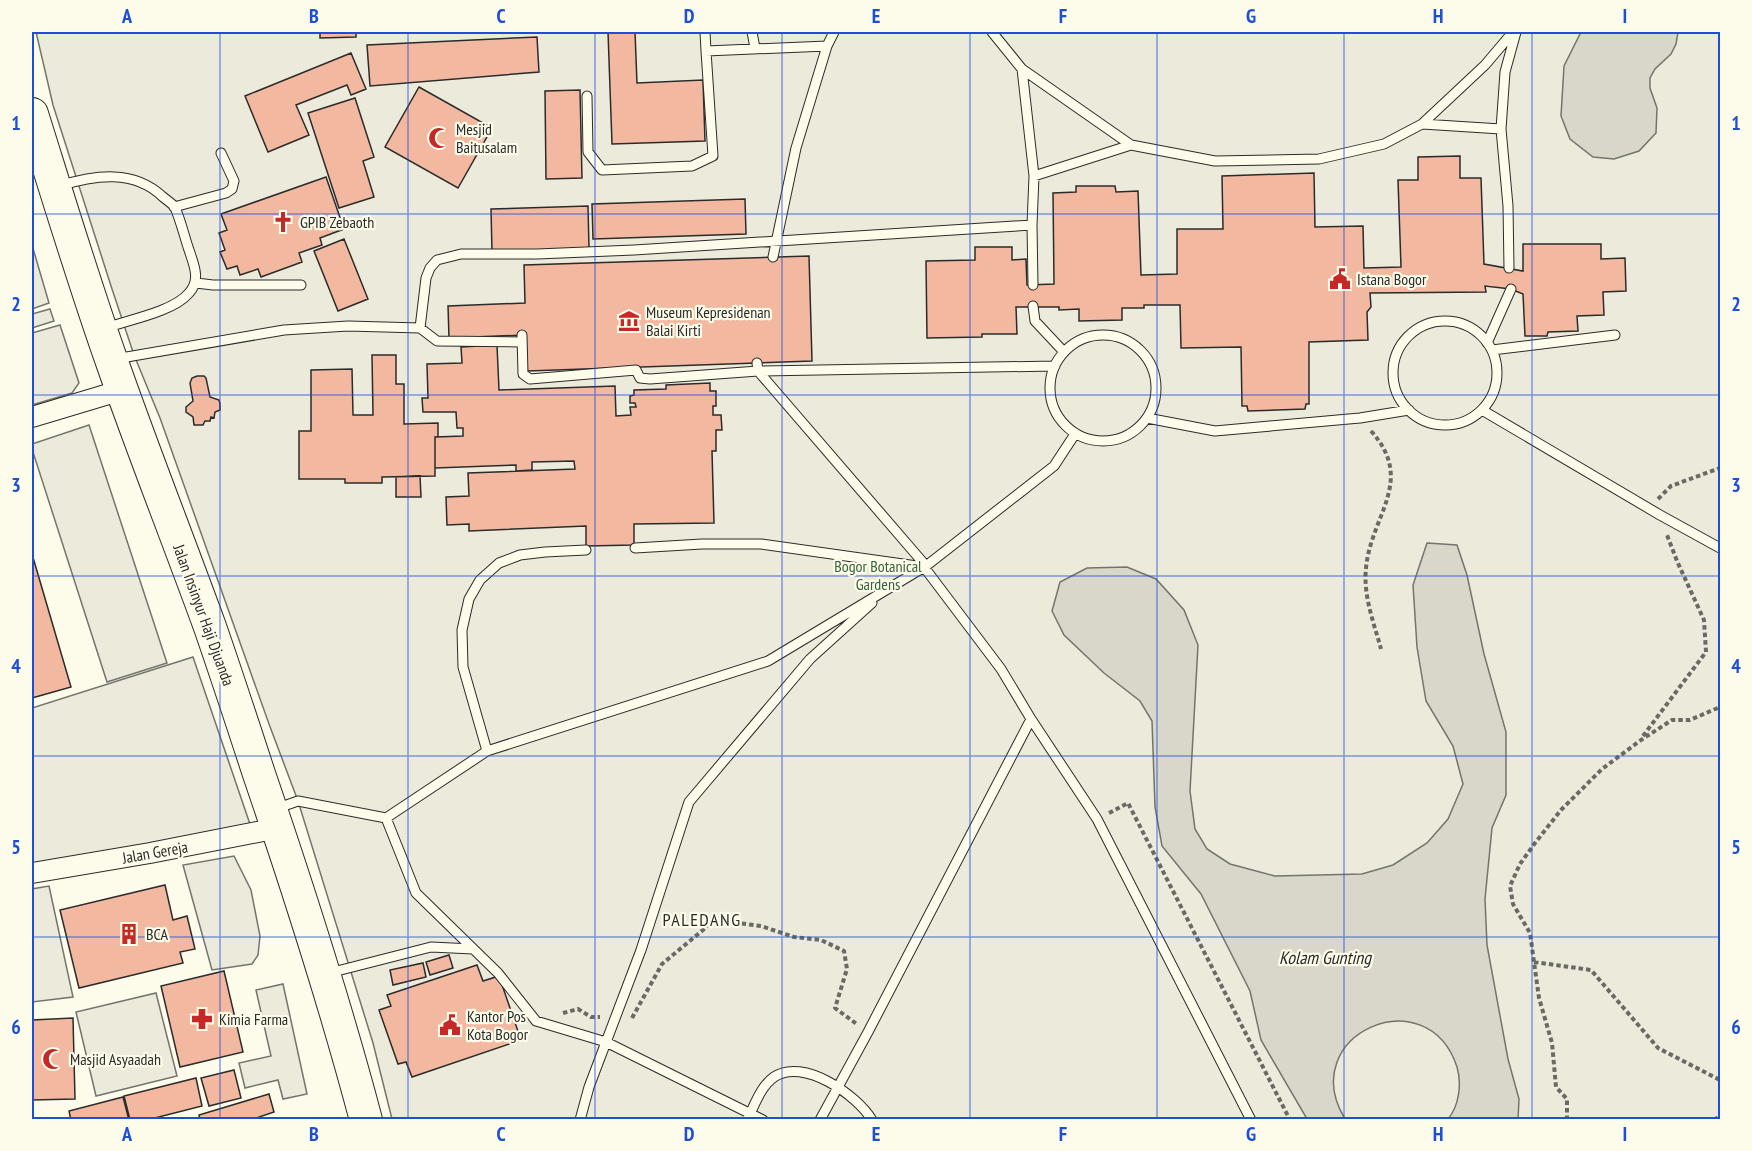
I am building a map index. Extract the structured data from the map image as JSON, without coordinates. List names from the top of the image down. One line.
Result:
{"streets":{"main road":["Jalan Insinyur Haji Djuanda"],"street":["Jalan Gereja"]},"crossings":[["Jalan Insinyur Haji Djuanda","Jalan Gereja"]],"districts":["PALEDANG"],"water":["Kolam Gunting"],"parks":["Bogor Botanical Gardens"],"places":{"mosque":["Mesjid Baitusalam","Masjid Asyaadah"],"church":["GPIB Zebaoth"],"public building":["Istana Bogor","Kantor Pos Kota Bogor"],"museum":["Museum Kepresidenan Balai Kirti"],"building":["BCA"],"pharmacy":["Kimia Farma"]},"grid":{"columns":["A","B","C","D","E","F","G","H","I"],"rows":["1","2","3","4","5","6"]}}
